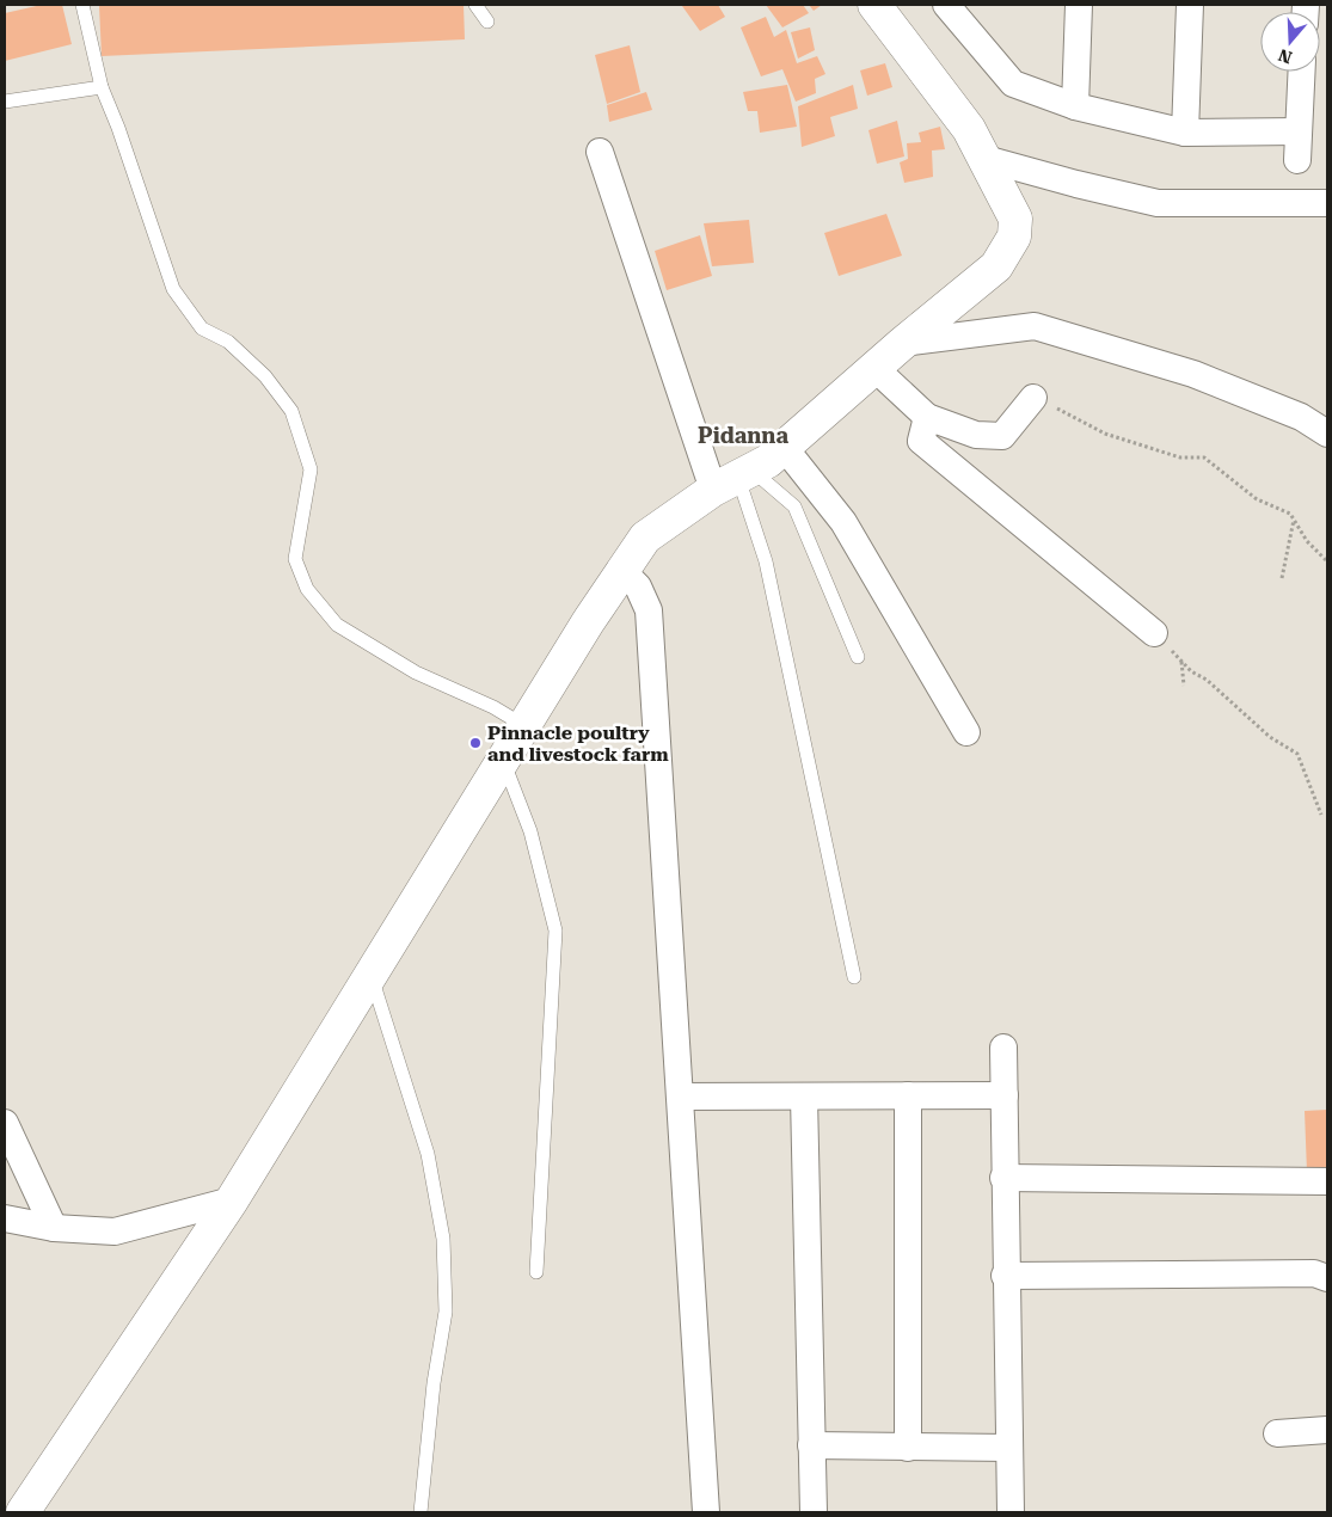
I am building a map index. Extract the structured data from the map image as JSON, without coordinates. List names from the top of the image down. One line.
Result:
{"districts":["Pidanna"],"places":["Pinnacle poultry and livestock farm"],"north":"bottom"}
